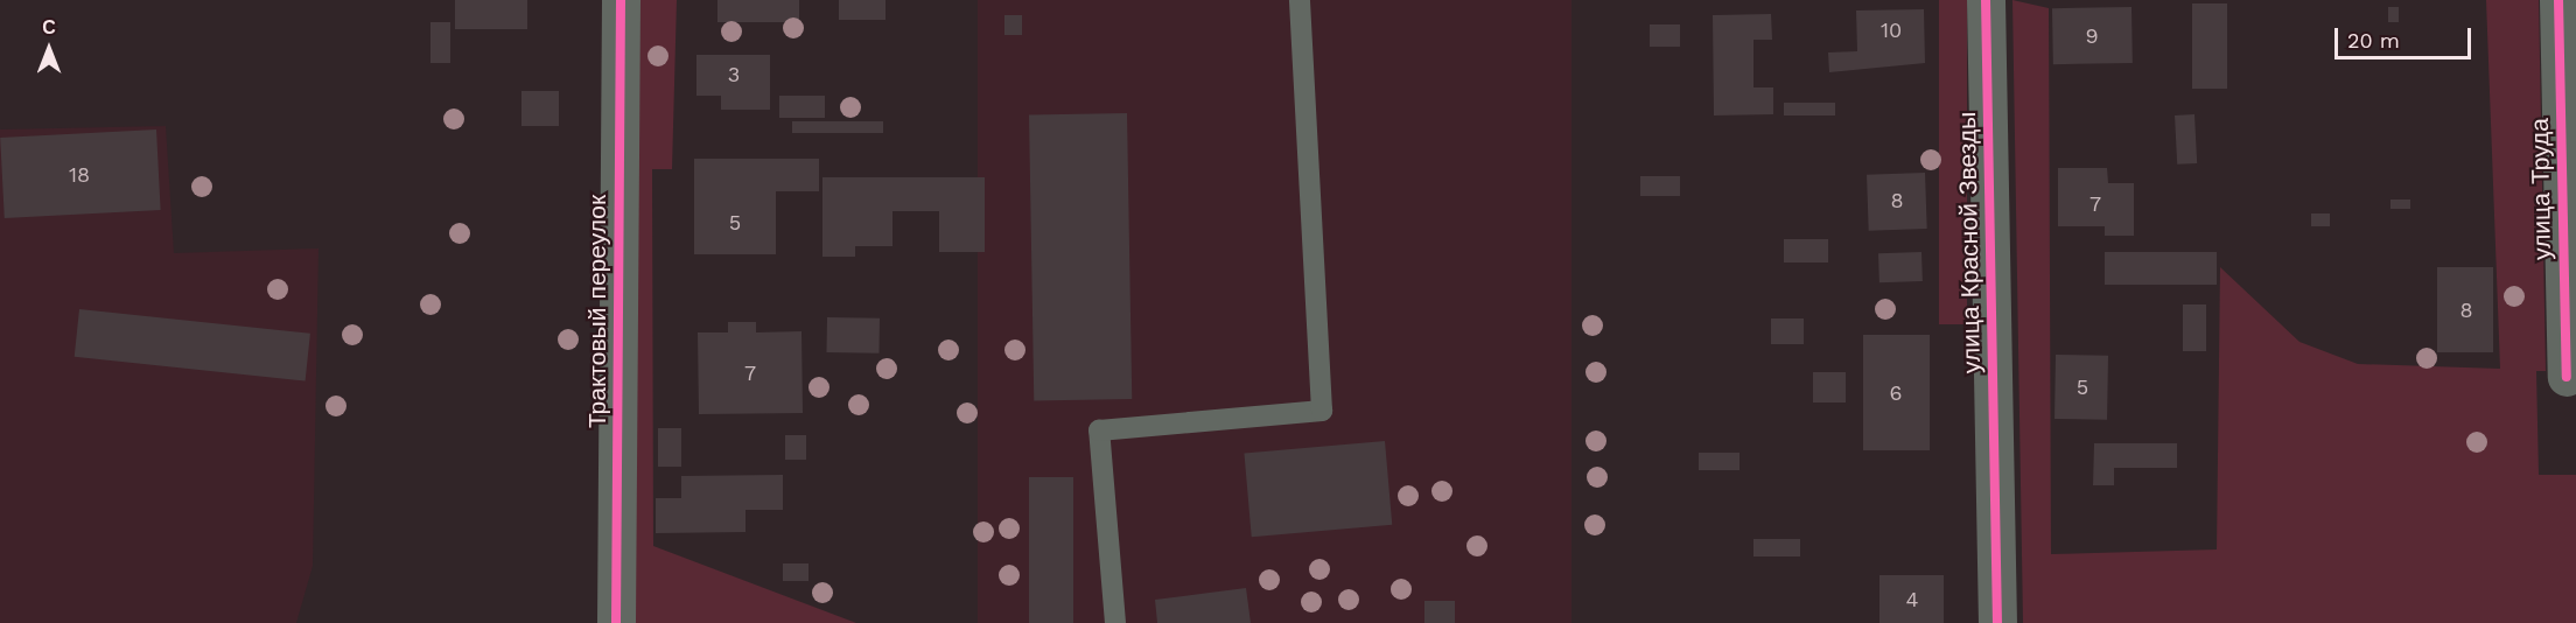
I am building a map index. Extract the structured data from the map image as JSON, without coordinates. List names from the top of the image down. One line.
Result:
{"streets":{"street":["улица Труда","улица Красной Звезды","Трактовый переулок"]},"house_numbers":["10","9","3","18","8","7","5","8","7","5","6","4"],"scale_bar":"20 m","north":"top"}
